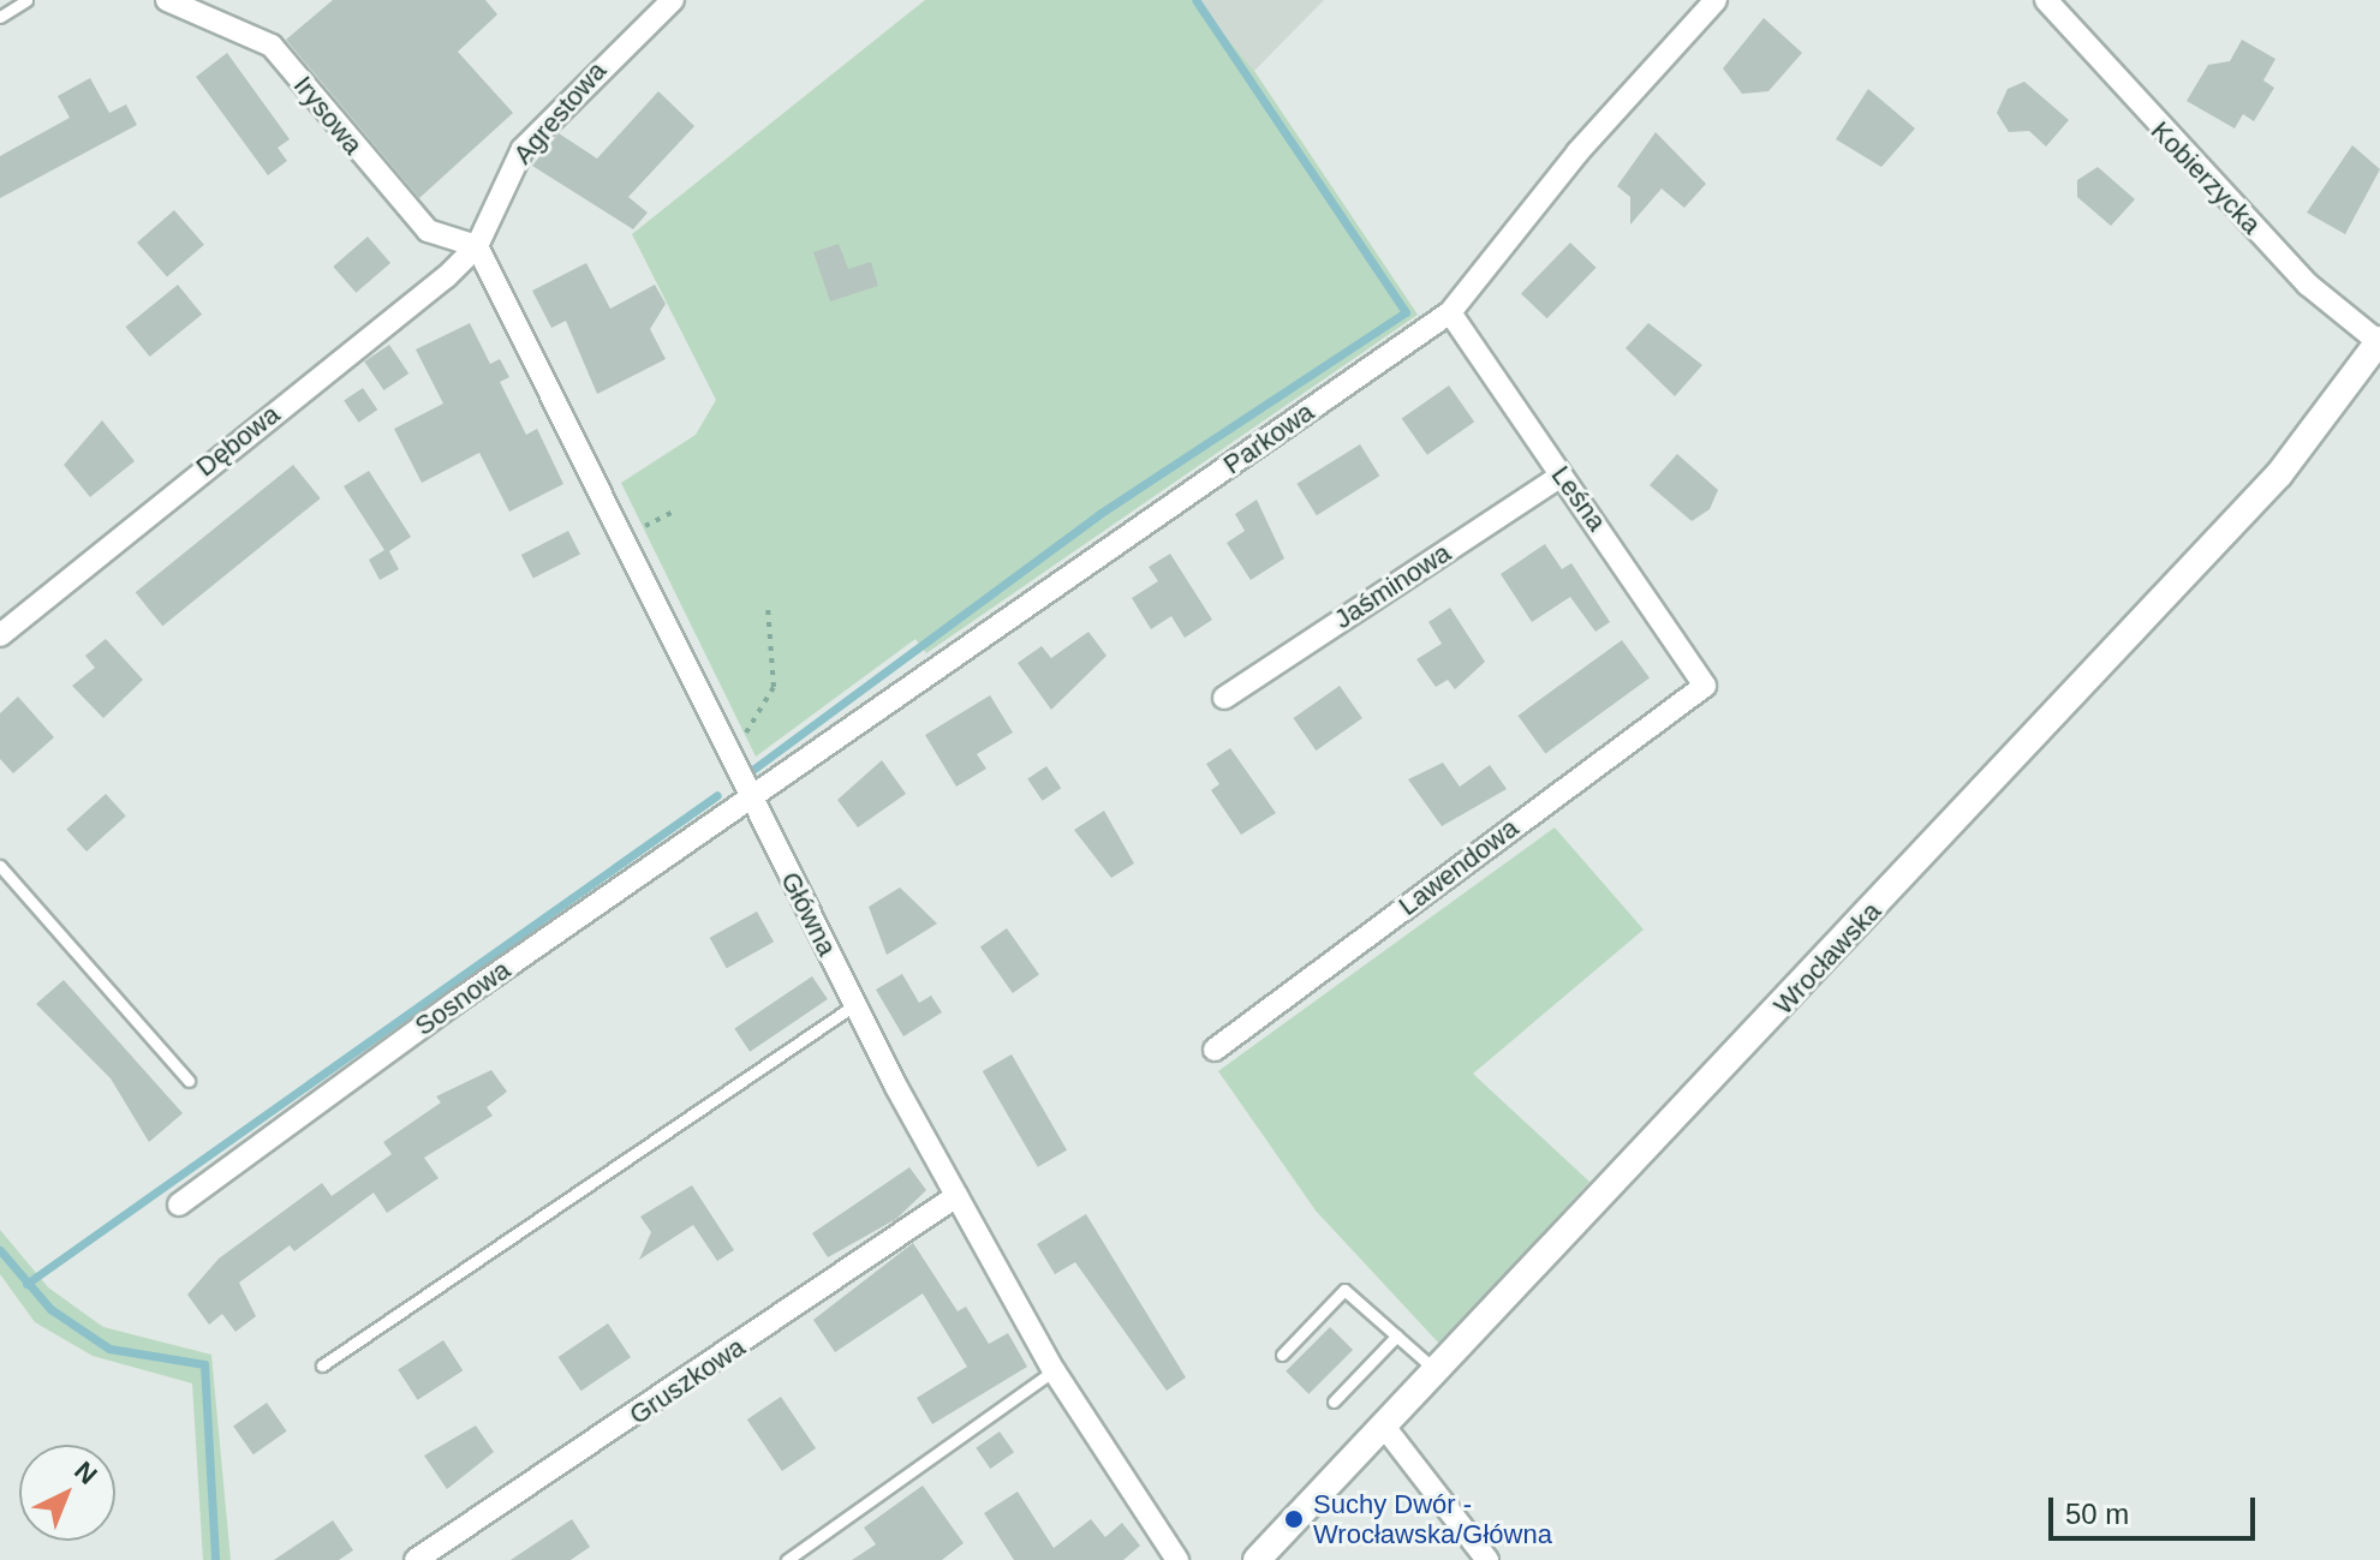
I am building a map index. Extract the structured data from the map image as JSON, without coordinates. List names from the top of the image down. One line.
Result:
{"streets":{"street":["Agrestowa","Irysowa","Kobierzycka","Parkowa","Dębowa","Leśna","Jaśminowa","Lawendowa","Główna","Wrocławska","Sosnowa","Gruszkowa"]},"crossings":[["Agrestowa","Irysowa"],["Agrestowa","Dębowa"],["Agrestowa","Główna"],["Irysowa","Dębowa"],["Irysowa","Główna"],["Kobierzycka","Wrocławska"],["Parkowa","Leśna"],["Parkowa","Główna"],["Parkowa","Sosnowa"],["Dębowa","Główna"],["Leśna","Jaśminowa"],["Leśna","Lawendowa"],["Główna","Sosnowa"],["Główna","Gruszkowa"]],"places":["Suchy Dwór - Wrocławska/Główna"],"scale_bar":"50 m","north":"top right"}
